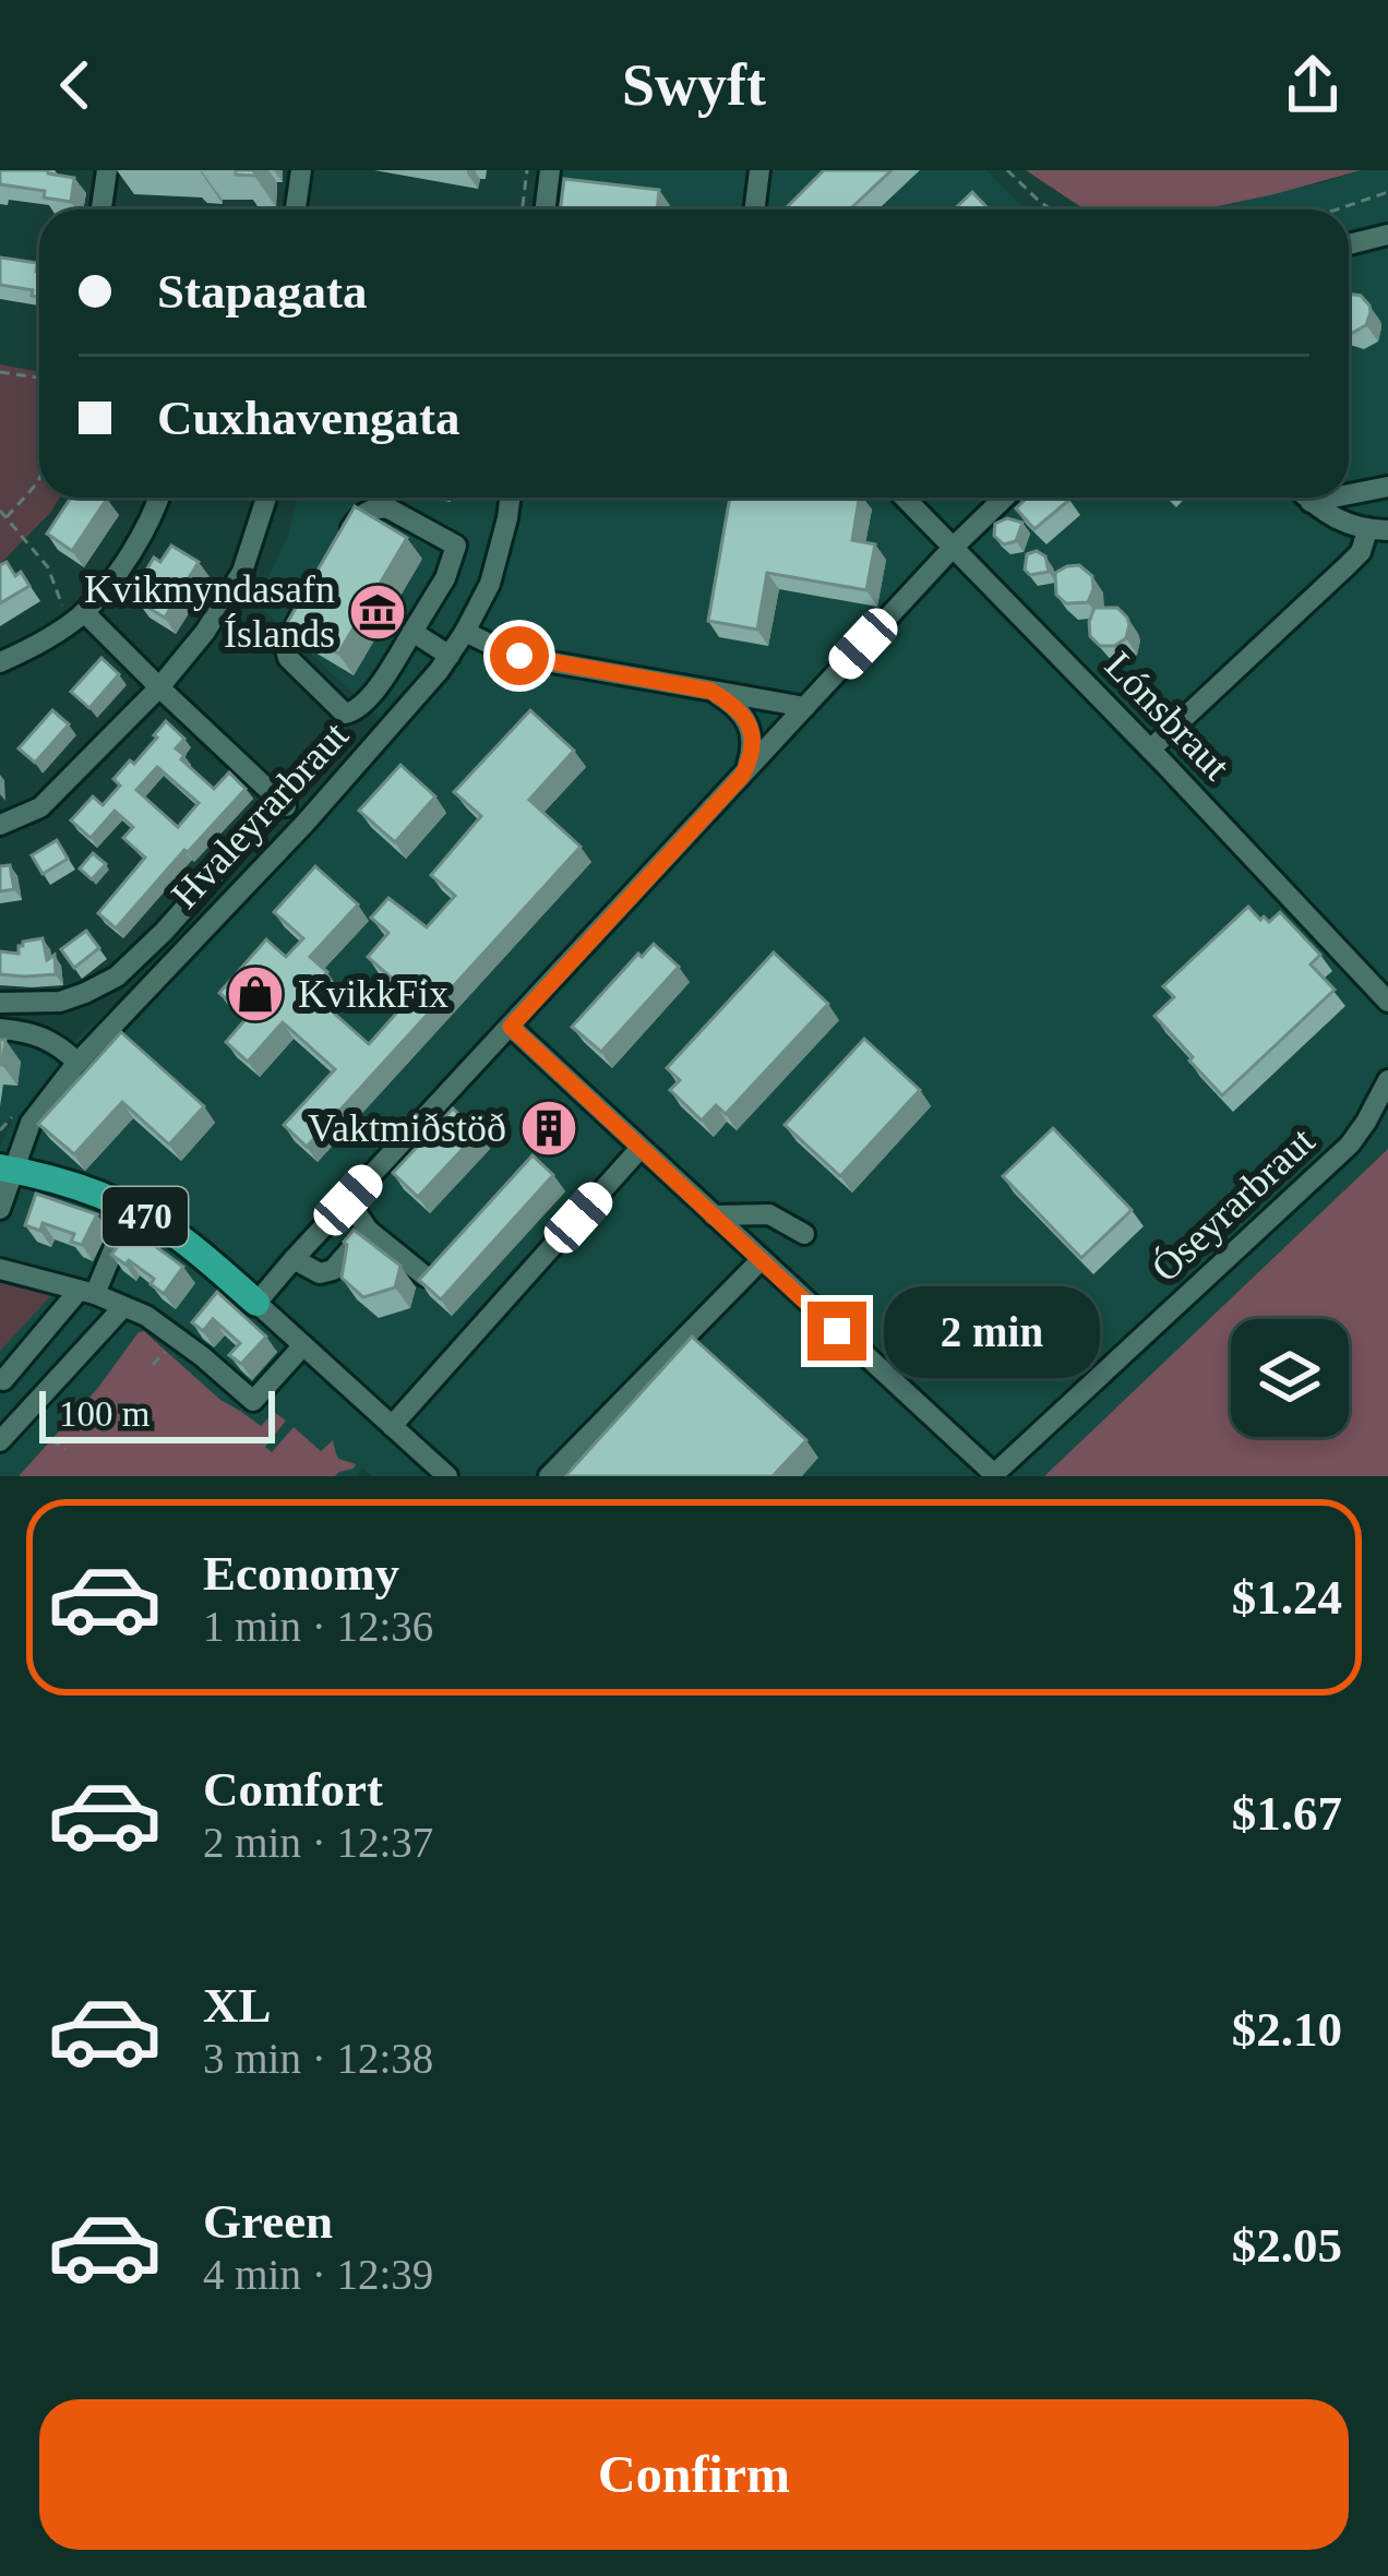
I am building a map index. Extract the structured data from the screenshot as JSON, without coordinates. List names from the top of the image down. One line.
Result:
{"streets":{"main road":["470"],"street":["Lónsbraut","Hvaleyrarbraut","Óseyrarbraut"]},"crossings":[["Hvaleyrarbraut","470"]],"places":{"museum":["Kvikmyndasafn Íslands"],"shop":["KvikkFix"],"building":["Vaktmiðstöð"]},"scale_bar":"100 m","page":{"header":"Swyft","banner":["Stapagata","Cuxhavengata"],"bubble":"2 min","scale":"100 m","list":[{"name":"Economy","note":"1 min · 12:36","value":"$1.24"},{"name":"Comfort","note":"2 min · 12:37","value":"$1.67"},{"name":"XL","note":"3 min · 12:38","value":"$2.10"},{"name":"Green","note":"4 min · 12:39","value":"$2.05"}],"buttons":"Confirm"}}
